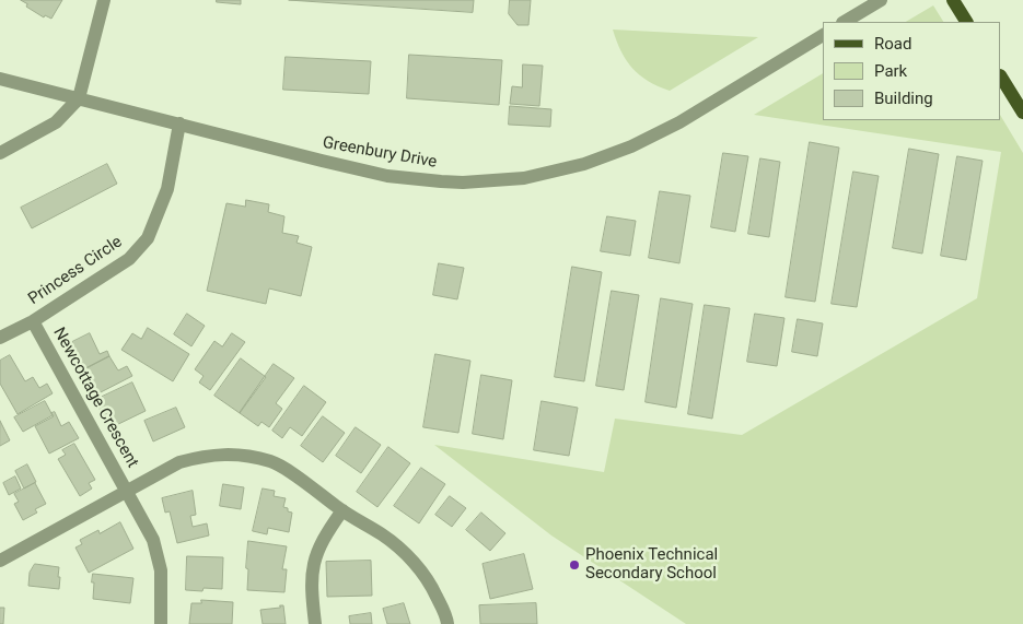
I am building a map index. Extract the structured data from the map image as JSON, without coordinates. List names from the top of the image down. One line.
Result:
{"streets":{"street":["Greenbury Drive","Princess Circle","Newcottage Crescent"]},"crossings":[["Greenbury Drive","Princess Circle"],["Princess Circle","Newcottage Crescent"]],"places":["Phoenix Technical Secondary School"],"legend":["Road","Park","Building"]}
